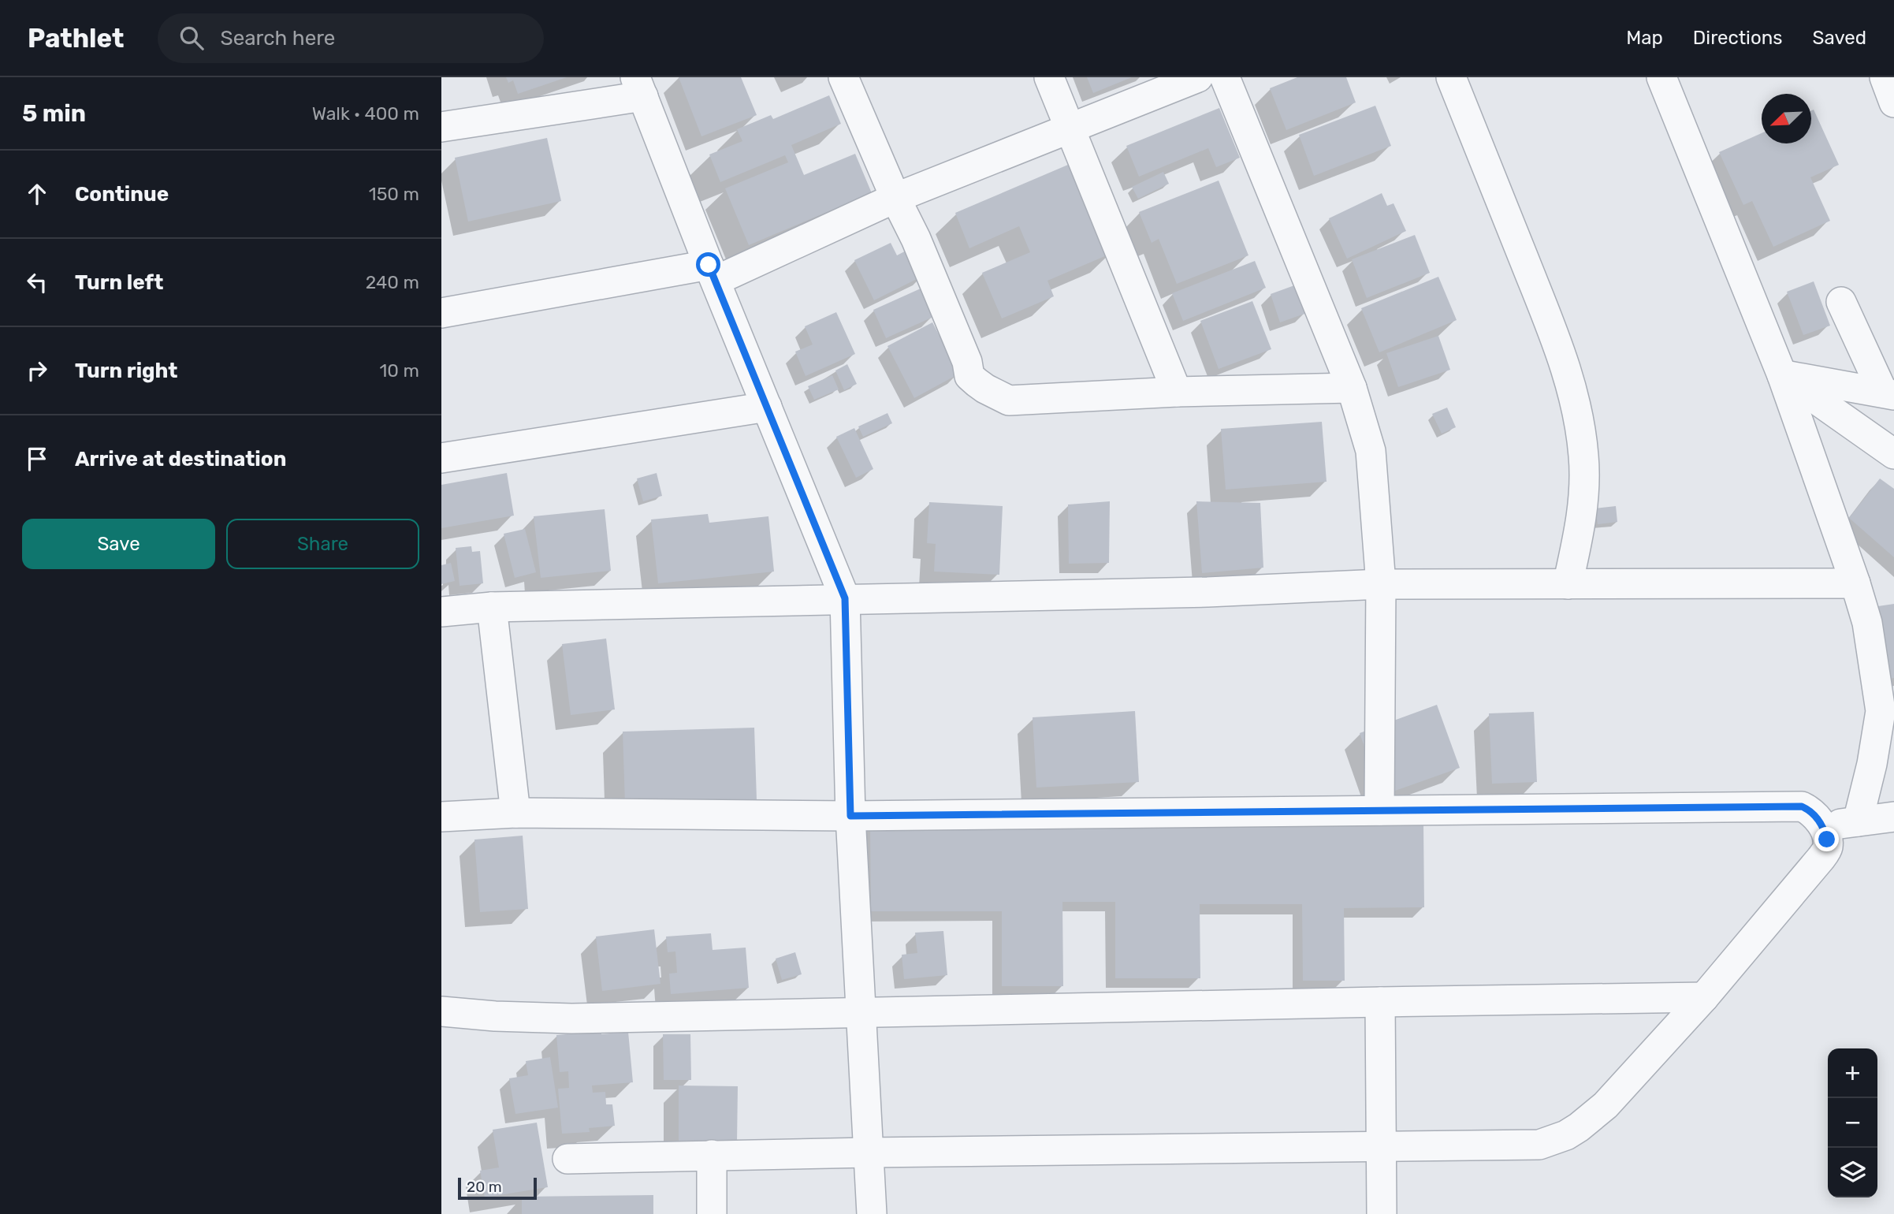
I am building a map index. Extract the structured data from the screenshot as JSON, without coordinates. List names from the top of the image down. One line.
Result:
{"scale_bar":"20 m","north":"bottom left","page":{"header":"Pathlet","search":"Search here","nav":["Map","Directions","Saved"],"heading":["5 min","Walk · 400 m"],"list":[["Continue","150 m"],["Turn left","240 m"],["Turn right","10 m"],"Arrive at destination"],"buttons":["Save","Share"],"map_buttons":["+","−"],"scale":"20 m"}}
